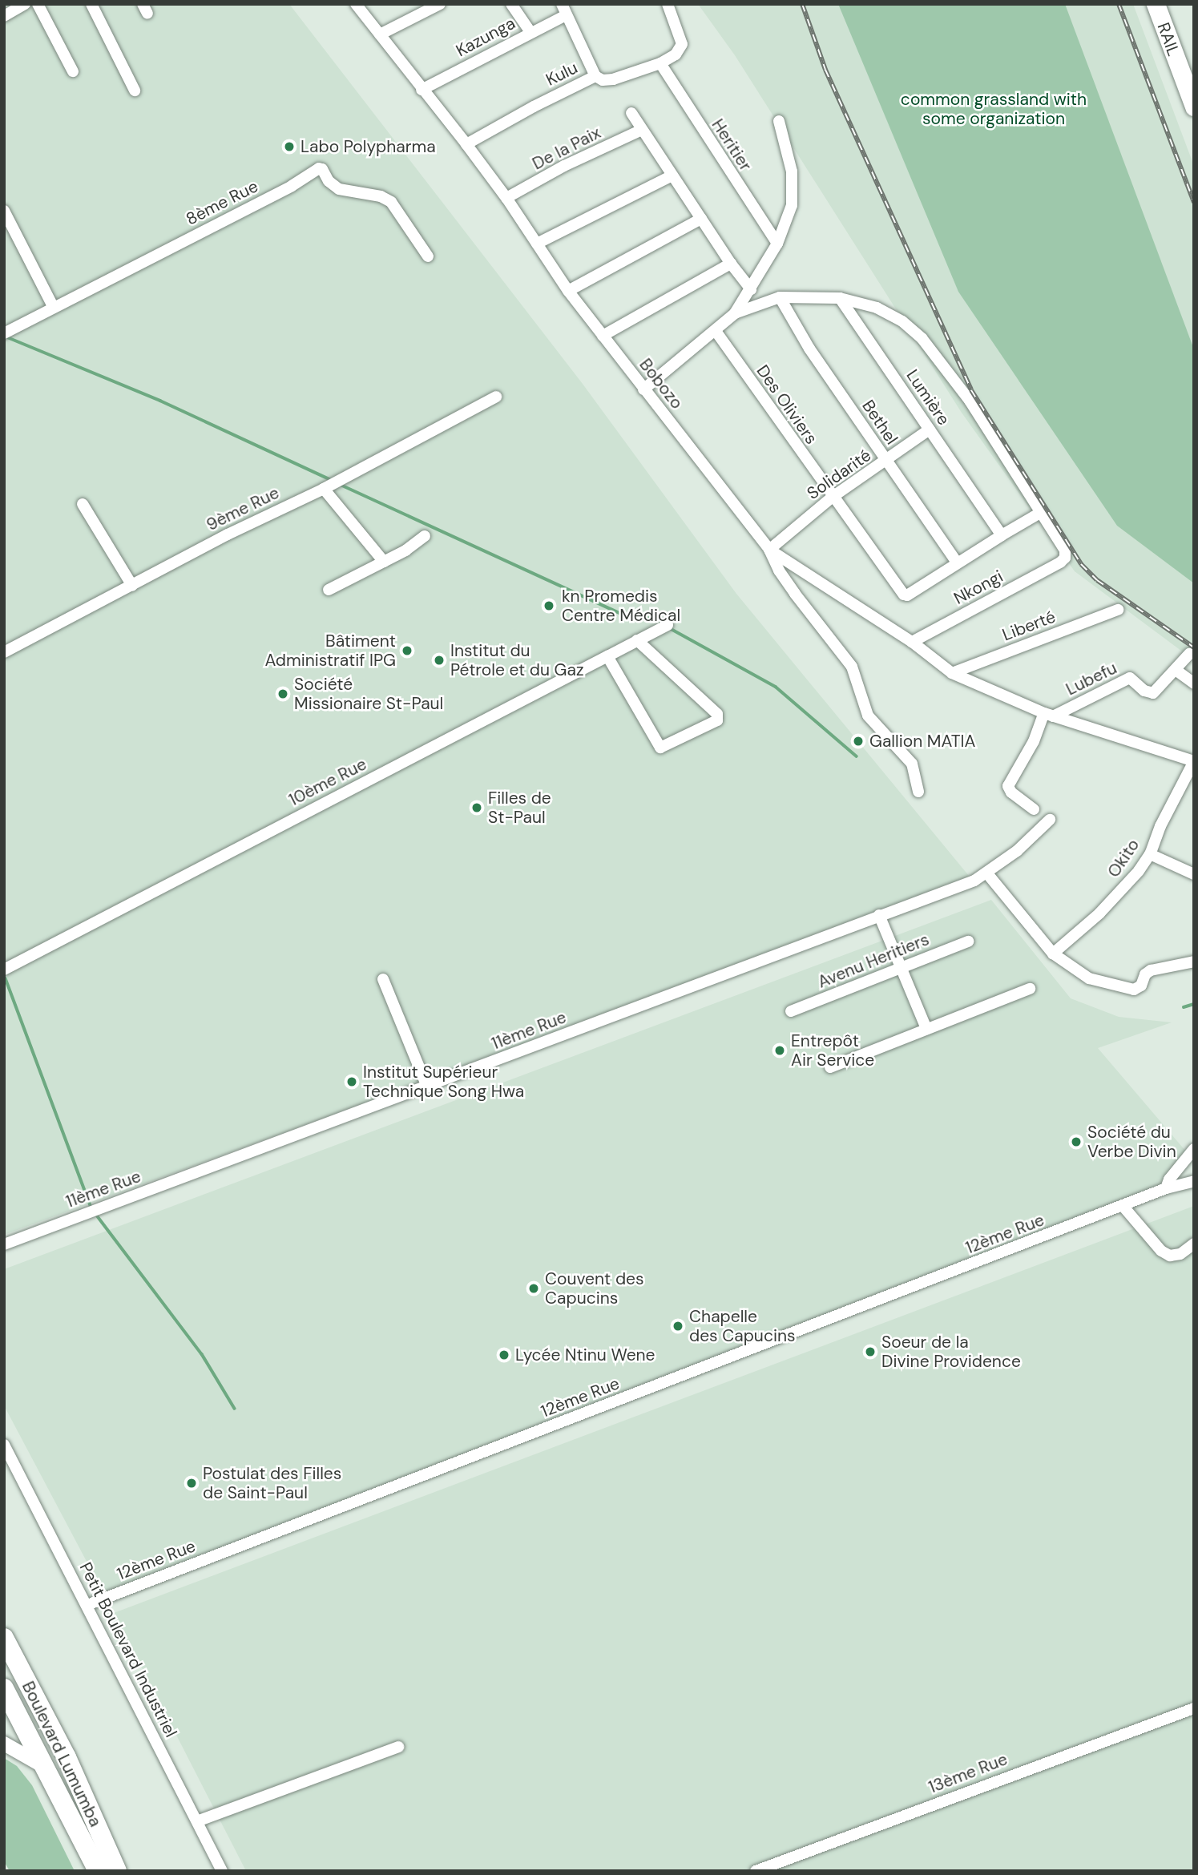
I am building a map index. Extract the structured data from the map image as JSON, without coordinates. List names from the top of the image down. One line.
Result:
{"streets":{"highway":["Boulevard Lumumba"],"main road":["RAIL"],"street":["Kazunga","Kulu","Heritier","De la Paix","8ème Rue","Bobozo","Lumière","Des Oliviers","Bethel","Solidarité","9ème Rue","Nkongi","Liberté","Lubefu","10ème Rue","Okito","Avenu Heritiers","11ème Rue","12ème Rue","Petit Boulevard Industriel","13ème Rue"]},"crossings":[["Kazunga","Bobozo"],["Kulu","Heritier"],["Kulu","Bobozo"],["De la Paix","Bobozo"],["Bobozo","Solidarité"],["Lumière","Solidarité"],["Des Oliviers","Solidarité"],["Bethel","Solidarité"],["12ème Rue","Petit Boulevard Industriel"]],"parks":["common grassland with some organization"],"places":["Labo Polypharma","kn Promedis Centre Médical","Bâtiment Administratif IPG","Institut du Pétrole et du Gaz","Société Missionaire St-Paul","Gallion MATIA","Filles de St-Paul","Entrepôt Air Service","Institut Supérieur Technique Song Hwa","Société du Verbe Divin","Couvent des Capucins","Chapelle des Capucins","Soeur de la Divine Providence","Lycée Ntinu Wene","Postulat des Filles de Saint-Paul"]}
